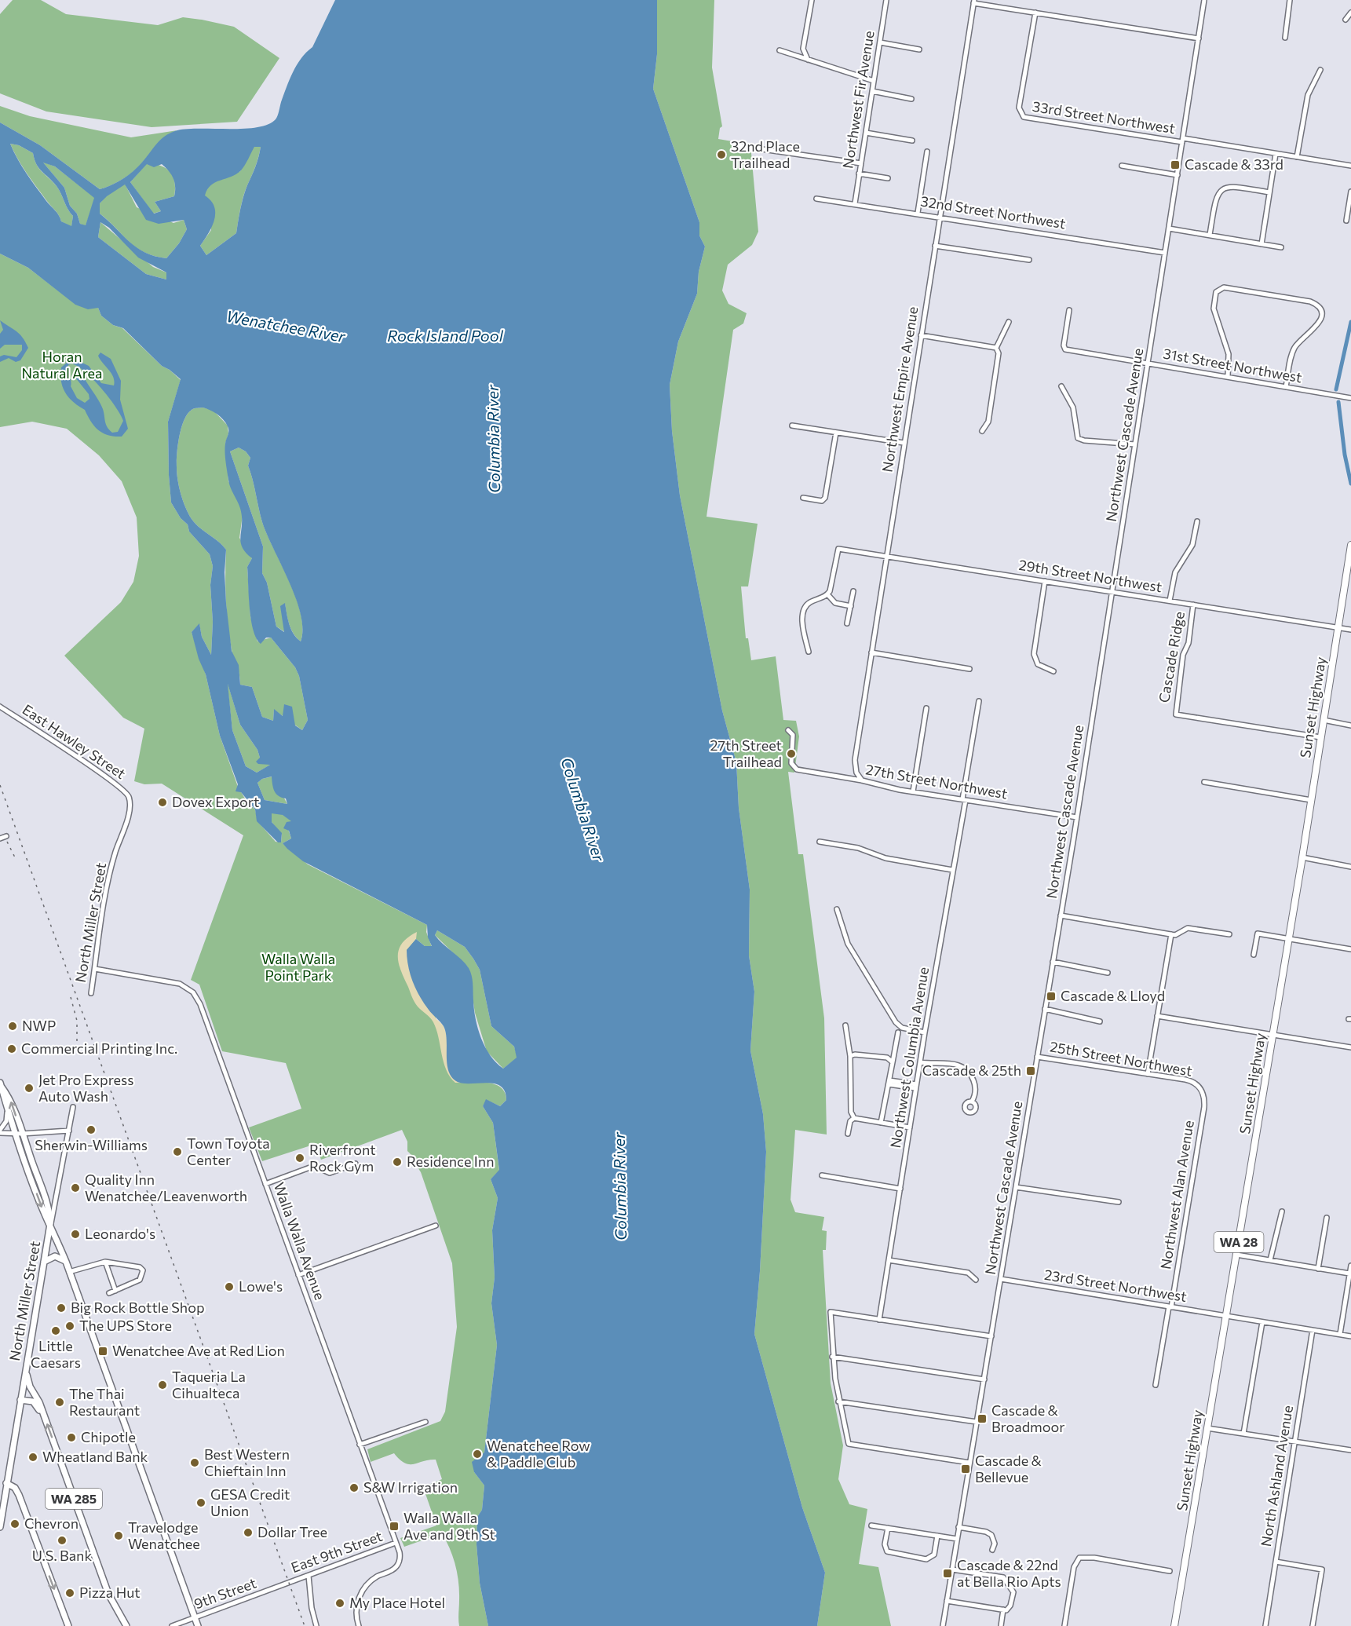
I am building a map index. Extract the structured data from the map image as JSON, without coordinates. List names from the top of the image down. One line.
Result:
{"streets":{"highway":["Sunset Highway","WA 28"],"main road":["North Miller Street","WA 285"],"street":["Northwest Fir Avenue","33rd Street Northwest","32nd Street Northwest","31st Street Northwest","Northwest Empire Avenue","Northwest Cascade Avenue","29th Street Northwest","Cascade Ridge","East Hawley Street","27th Street Northwest","Northwest Columbia Avenue","25th Street Northwest","Northwest Alan Avenue","Walla Walla Avenue","23rd Street Northwest","North Ashland Avenue","East 9th Street","9th Street"]},"crossings":[["Northwest Fir Avenue","32nd Street Northwest"],["33rd Street Northwest","Northwest Cascade Avenue"],["32nd Street Northwest","Northwest Empire Avenue"],["32nd Street Northwest","Northwest Cascade Avenue"],["31st Street Northwest","Northwest Cascade Avenue"],["Northwest Empire Avenue","29th Street Northwest"],["Northwest Empire Avenue","27th Street Northwest"],["Northwest Cascade Avenue","29th Street Northwest"],["Northwest Cascade Avenue","27th Street Northwest"],["Northwest Cascade Avenue","25th Street Northwest"],["Northwest Cascade Avenue","23rd Street Northwest"],["29th Street Northwest","Cascade Ridge"],["29th Street Northwest","Sunset Highway"],["Cascade Ridge","Sunset Highway"],["Sunset Highway","23rd Street Northwest"],["East Hawley Street","North Miller Street"],["27th Street Northwest","Northwest Columbia Avenue"],["North Miller Street","Walla Walla Avenue"],["North Miller Street","WA 285"],["25th Street Northwest","Northwest Alan Avenue"],["Northwest Alan Avenue","23rd Street Northwest"],["Walla Walla Avenue","East 9th Street"],["23rd Street Northwest","North Ashland Avenue"],["East 9th Street","9th Street"]],"water":["Wenatchee River","Rock Island Pool","Columbia River"],"parks":["Horan Natural Area","Walla Walla Point Park"],"places":{"other":["32nd Place Trailhead","27th Street Trailhead","Dovex Export","NWP","Commercial Printing Inc.","Jet Pro Express Auto Wash","Sherwin-Williams","Town Toyota Center","Riverfront Rock Gym","Residence Inn","Quality Inn Wenatchee/Leavenworth","Leonardo's","Lowe's","Big Rock Bottle Shop","The UPS Store","Little Caesars","Taqueria La Cihualteca","The Thai Restaurant","Chipotle","Wenatchee Row & Paddle Club","Wheatland Bank","Best Western Chieftain Inn","S&W Irrigation","GESA Credit Union","Chevron","Dollar Tree","Travelodge Wenatchee","U.S. Bank","Pizza Hut","My Place Hotel"],"transit":["Cascade & 33rd","Cascade & Lloyd","Cascade & 25th","Wenatchee Ave at Red Lion","Cascade & Broadmoor","Cascade & Bellevue","Walla Walla Ave and 9th St","Cascade & 22nd at Bella Rio Apts"]}}
